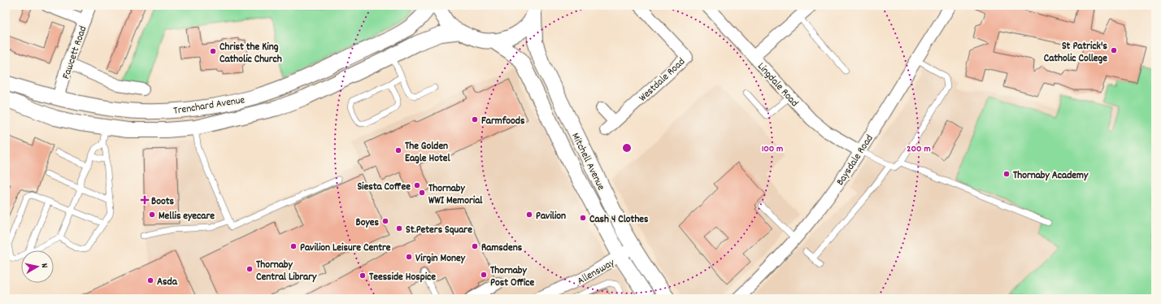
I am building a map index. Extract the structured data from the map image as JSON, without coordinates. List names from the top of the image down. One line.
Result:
{"streets":{"street":["Fawcett Road","Westdale Road","Lingdale Road","Trenchard Avenue","Baysdale Road","Mitchell Avenue","Allensway"]},"crossings":[["Fawcett Road","Trenchard Avenue"],["Lingdale Road","Baysdale Road"],["Trenchard Avenue","Mitchell Avenue"],["Mitchell Avenue","Allensway"]],"places":{"other":["St Patrick's Catholic College","Christ the King Catholic Church","Farmfoods","The Golden Eagle Hotel","Thornaby Academy","Siesta Coffee","Thornaby WWI Memorial","Mellis eyecare","Pavilion","Cash 4 Clothes","Boyes","St.Peters Square","Pavilion Leisure Centre","Ramsdens","Virgin Money","Thornaby Central Library","Thornaby Post Office","Teesside Hospice","Asda"],"health":["Boots"]},"north":"right","rings":["100 m","200 m"]}
